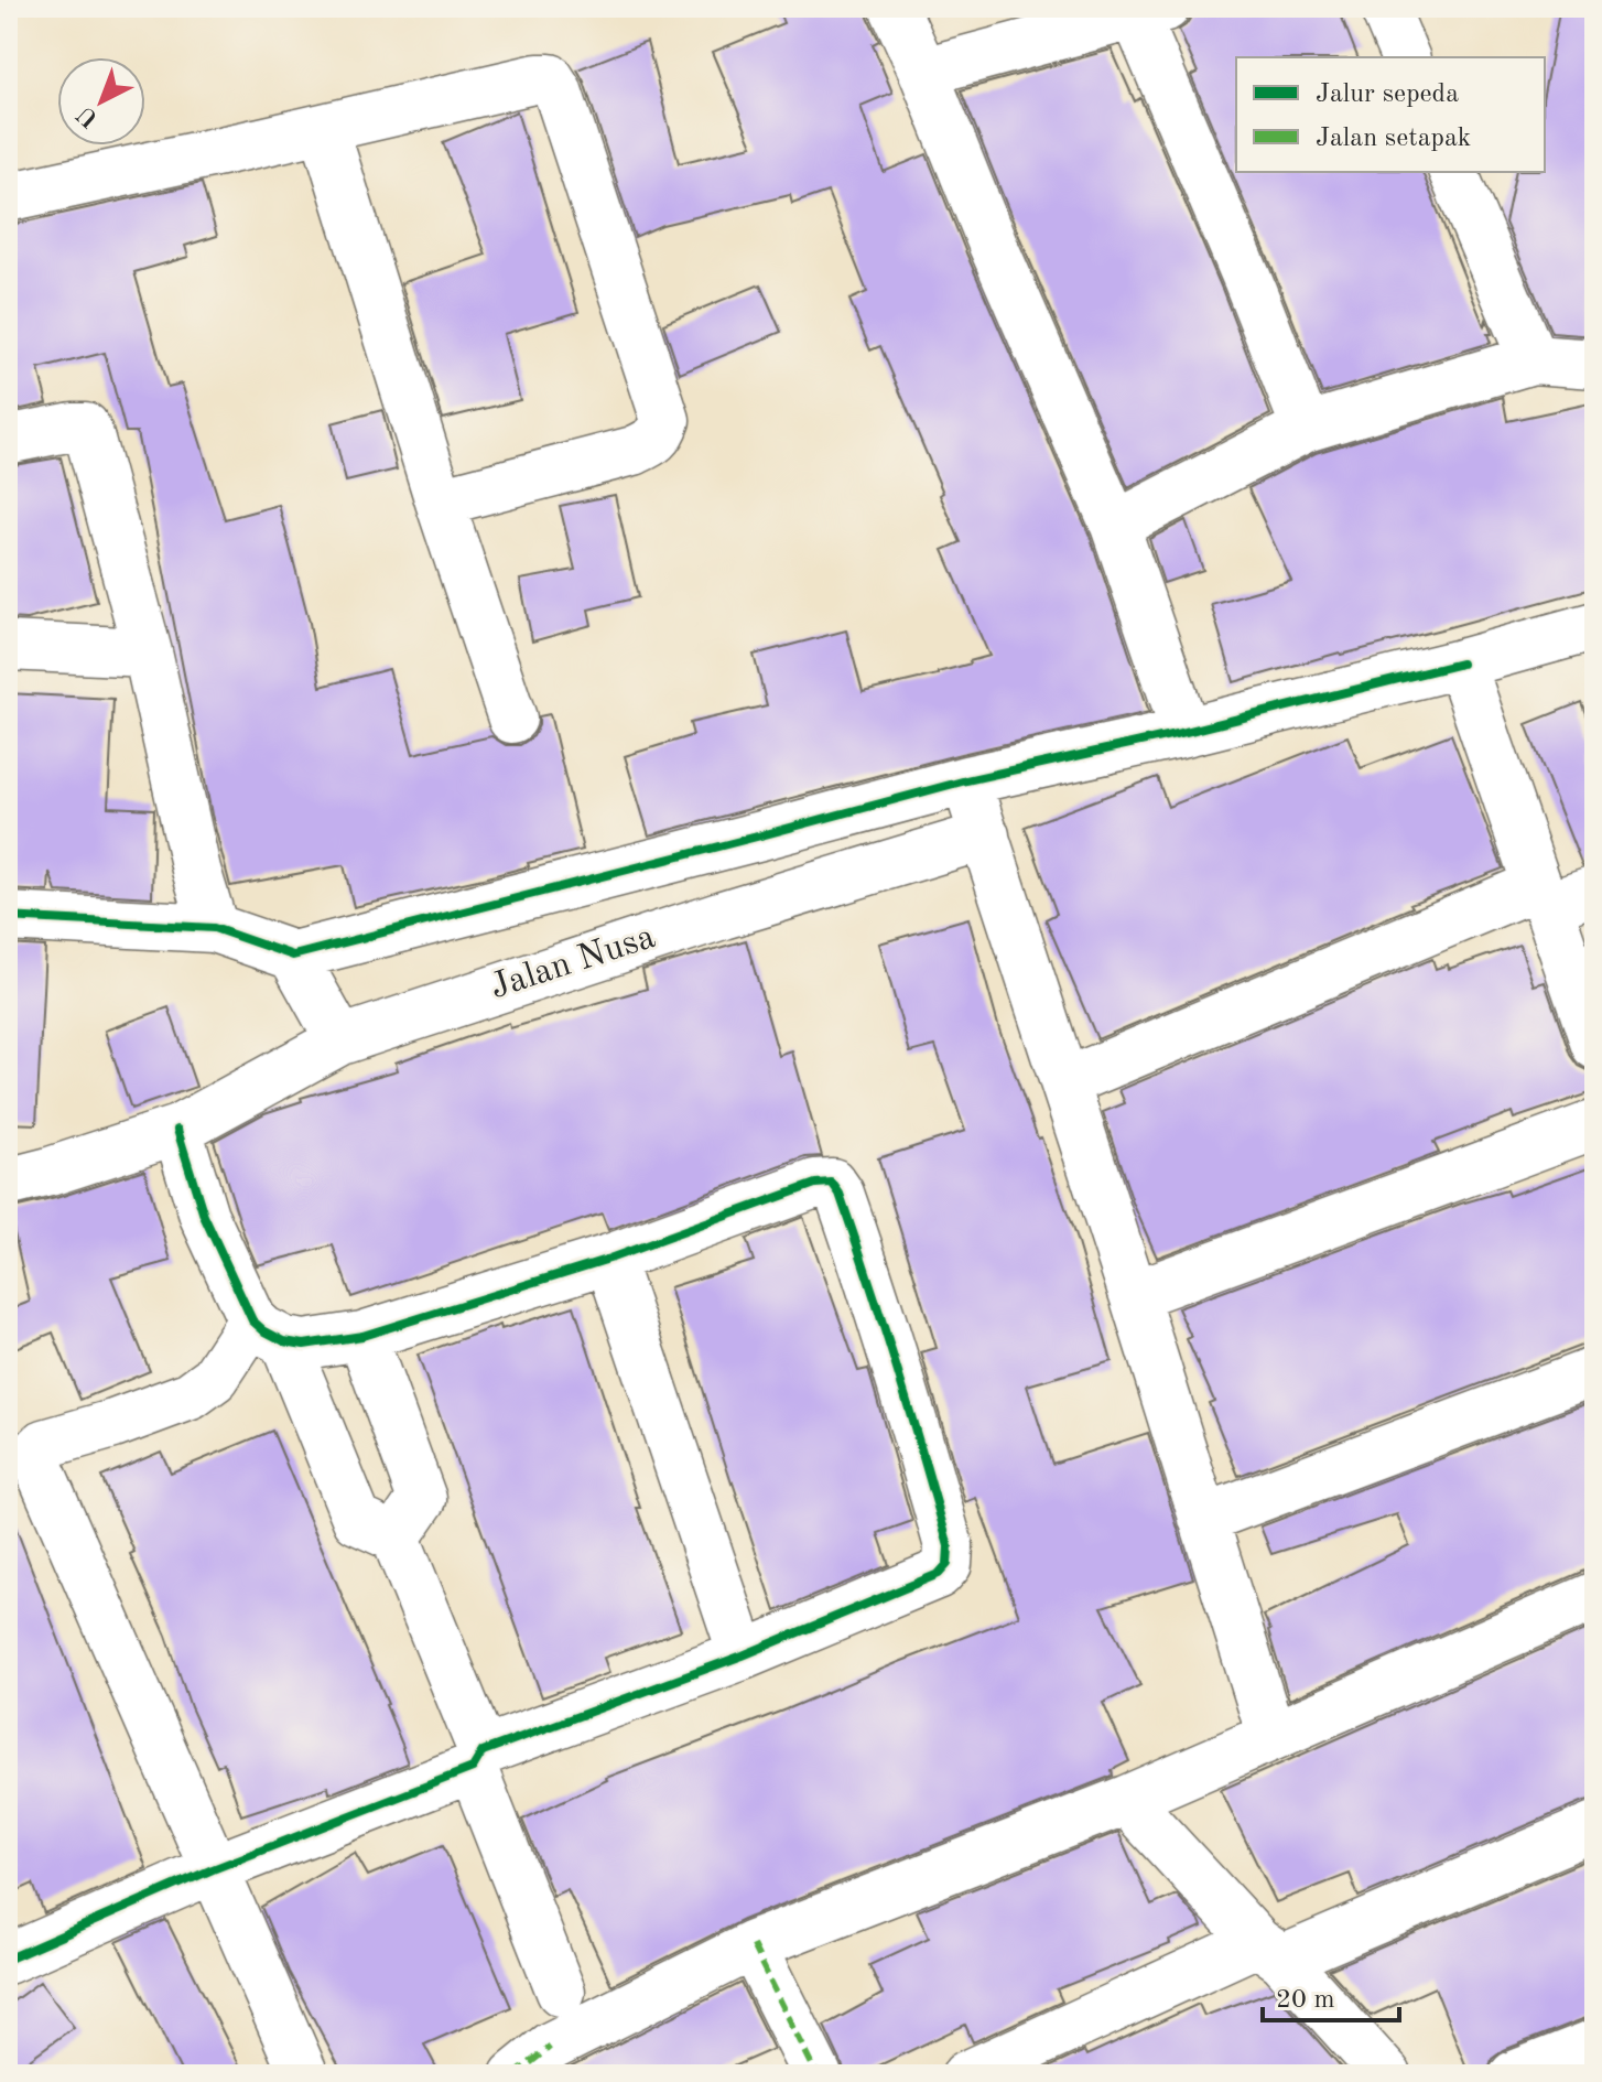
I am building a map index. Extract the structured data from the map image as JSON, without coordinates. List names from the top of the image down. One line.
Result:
{"streets":{"street":["Jalan Nusa"]},"legend":["Jalur sepeda","Jalan setapak"],"scale_bar":"20 m","north":"bottom left"}
